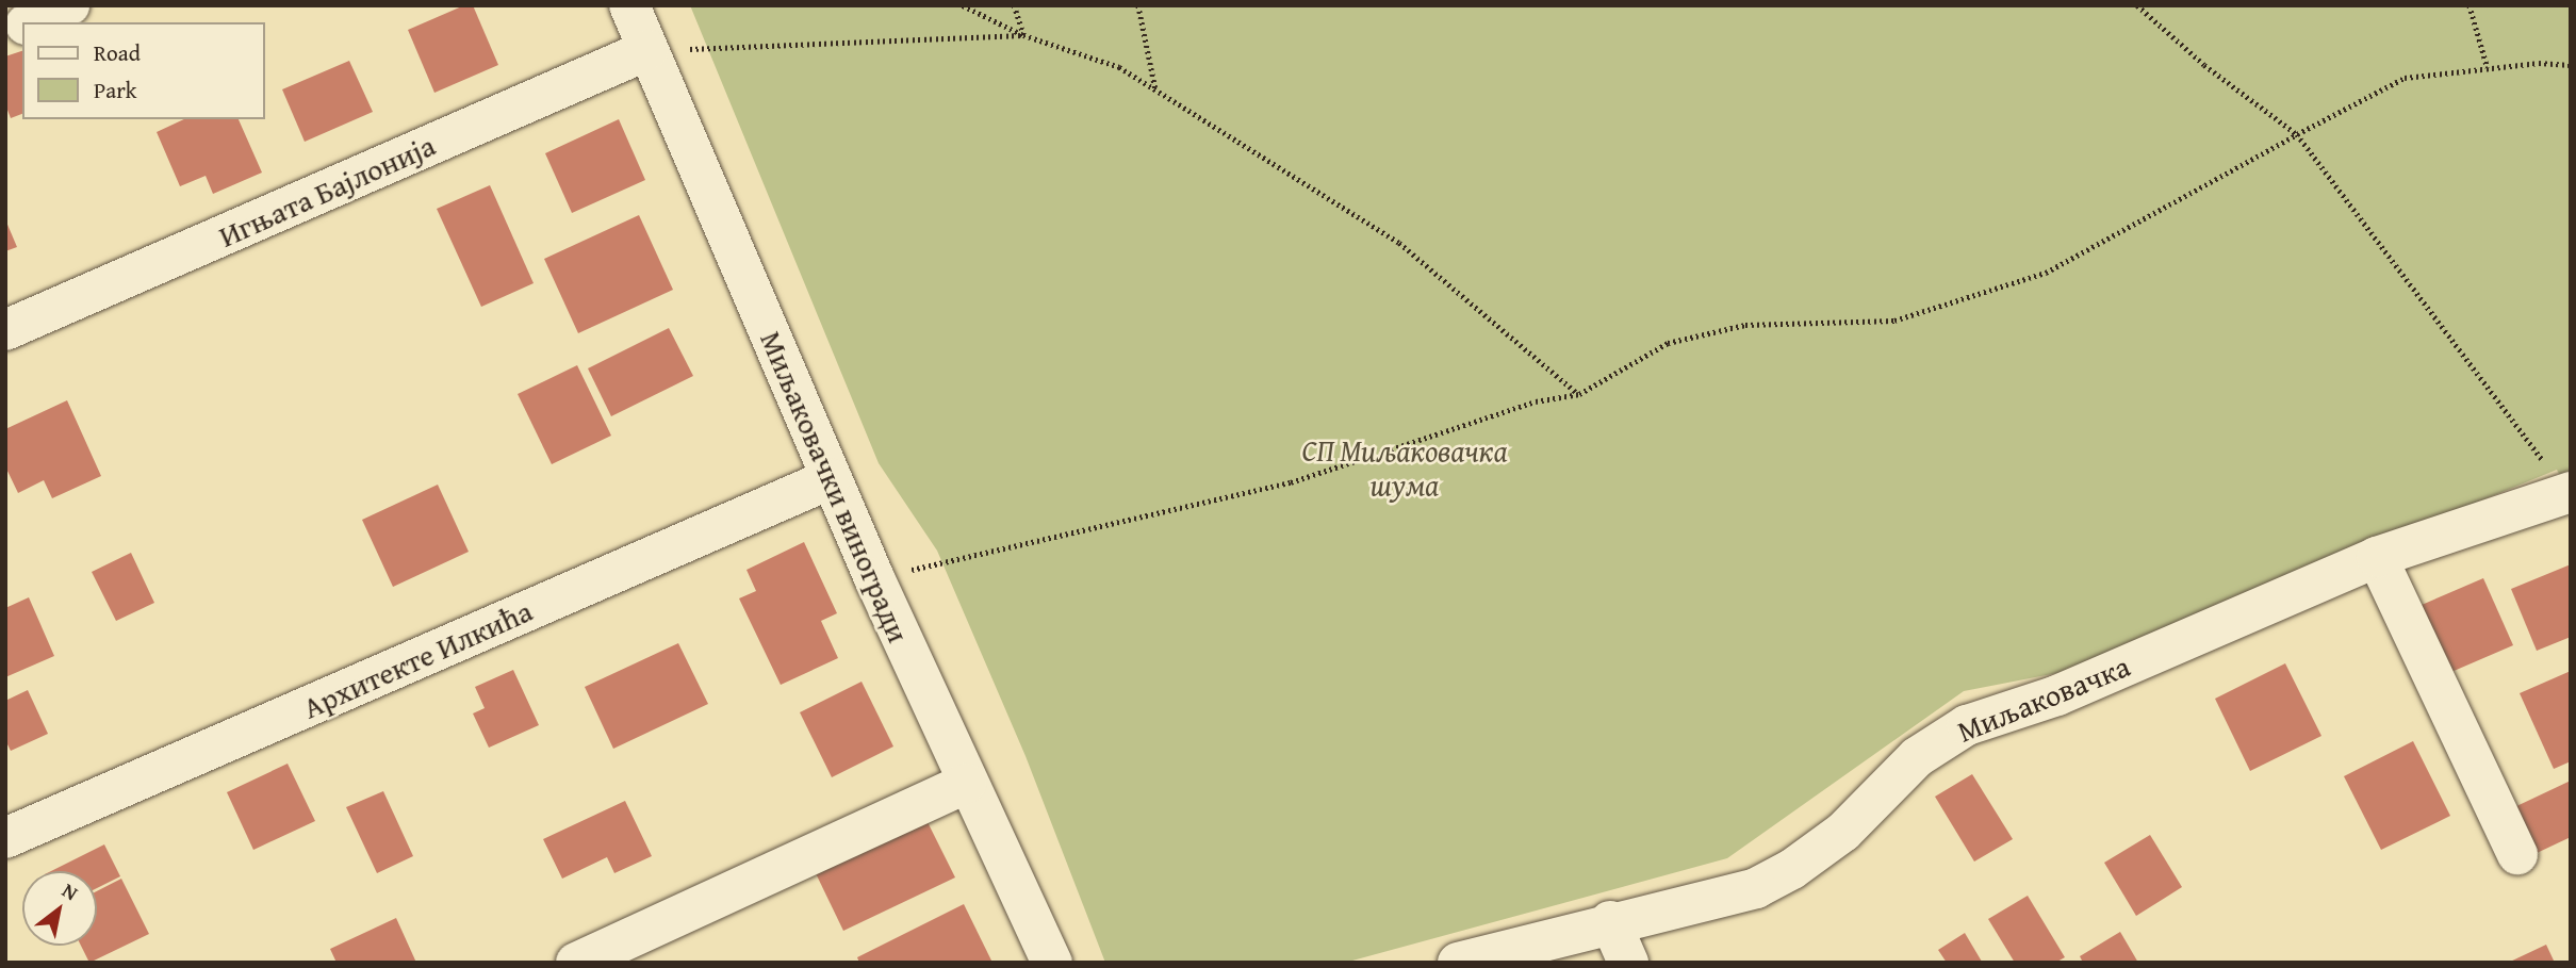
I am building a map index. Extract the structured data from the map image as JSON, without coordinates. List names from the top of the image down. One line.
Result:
{"streets":{"street":["Игњата Бајлонија","Миљаковачки виногради","Архитекте Илкића","Миљаковачка"]},"crossings":[["Игњата Бајлонија","Миљаковачки виногради"],["Миљаковачки виногради","Архитекте Илкића"]],"parks":["СП Миљаковачка шума"],"legend":["Road","Park"],"north":"top right"}
